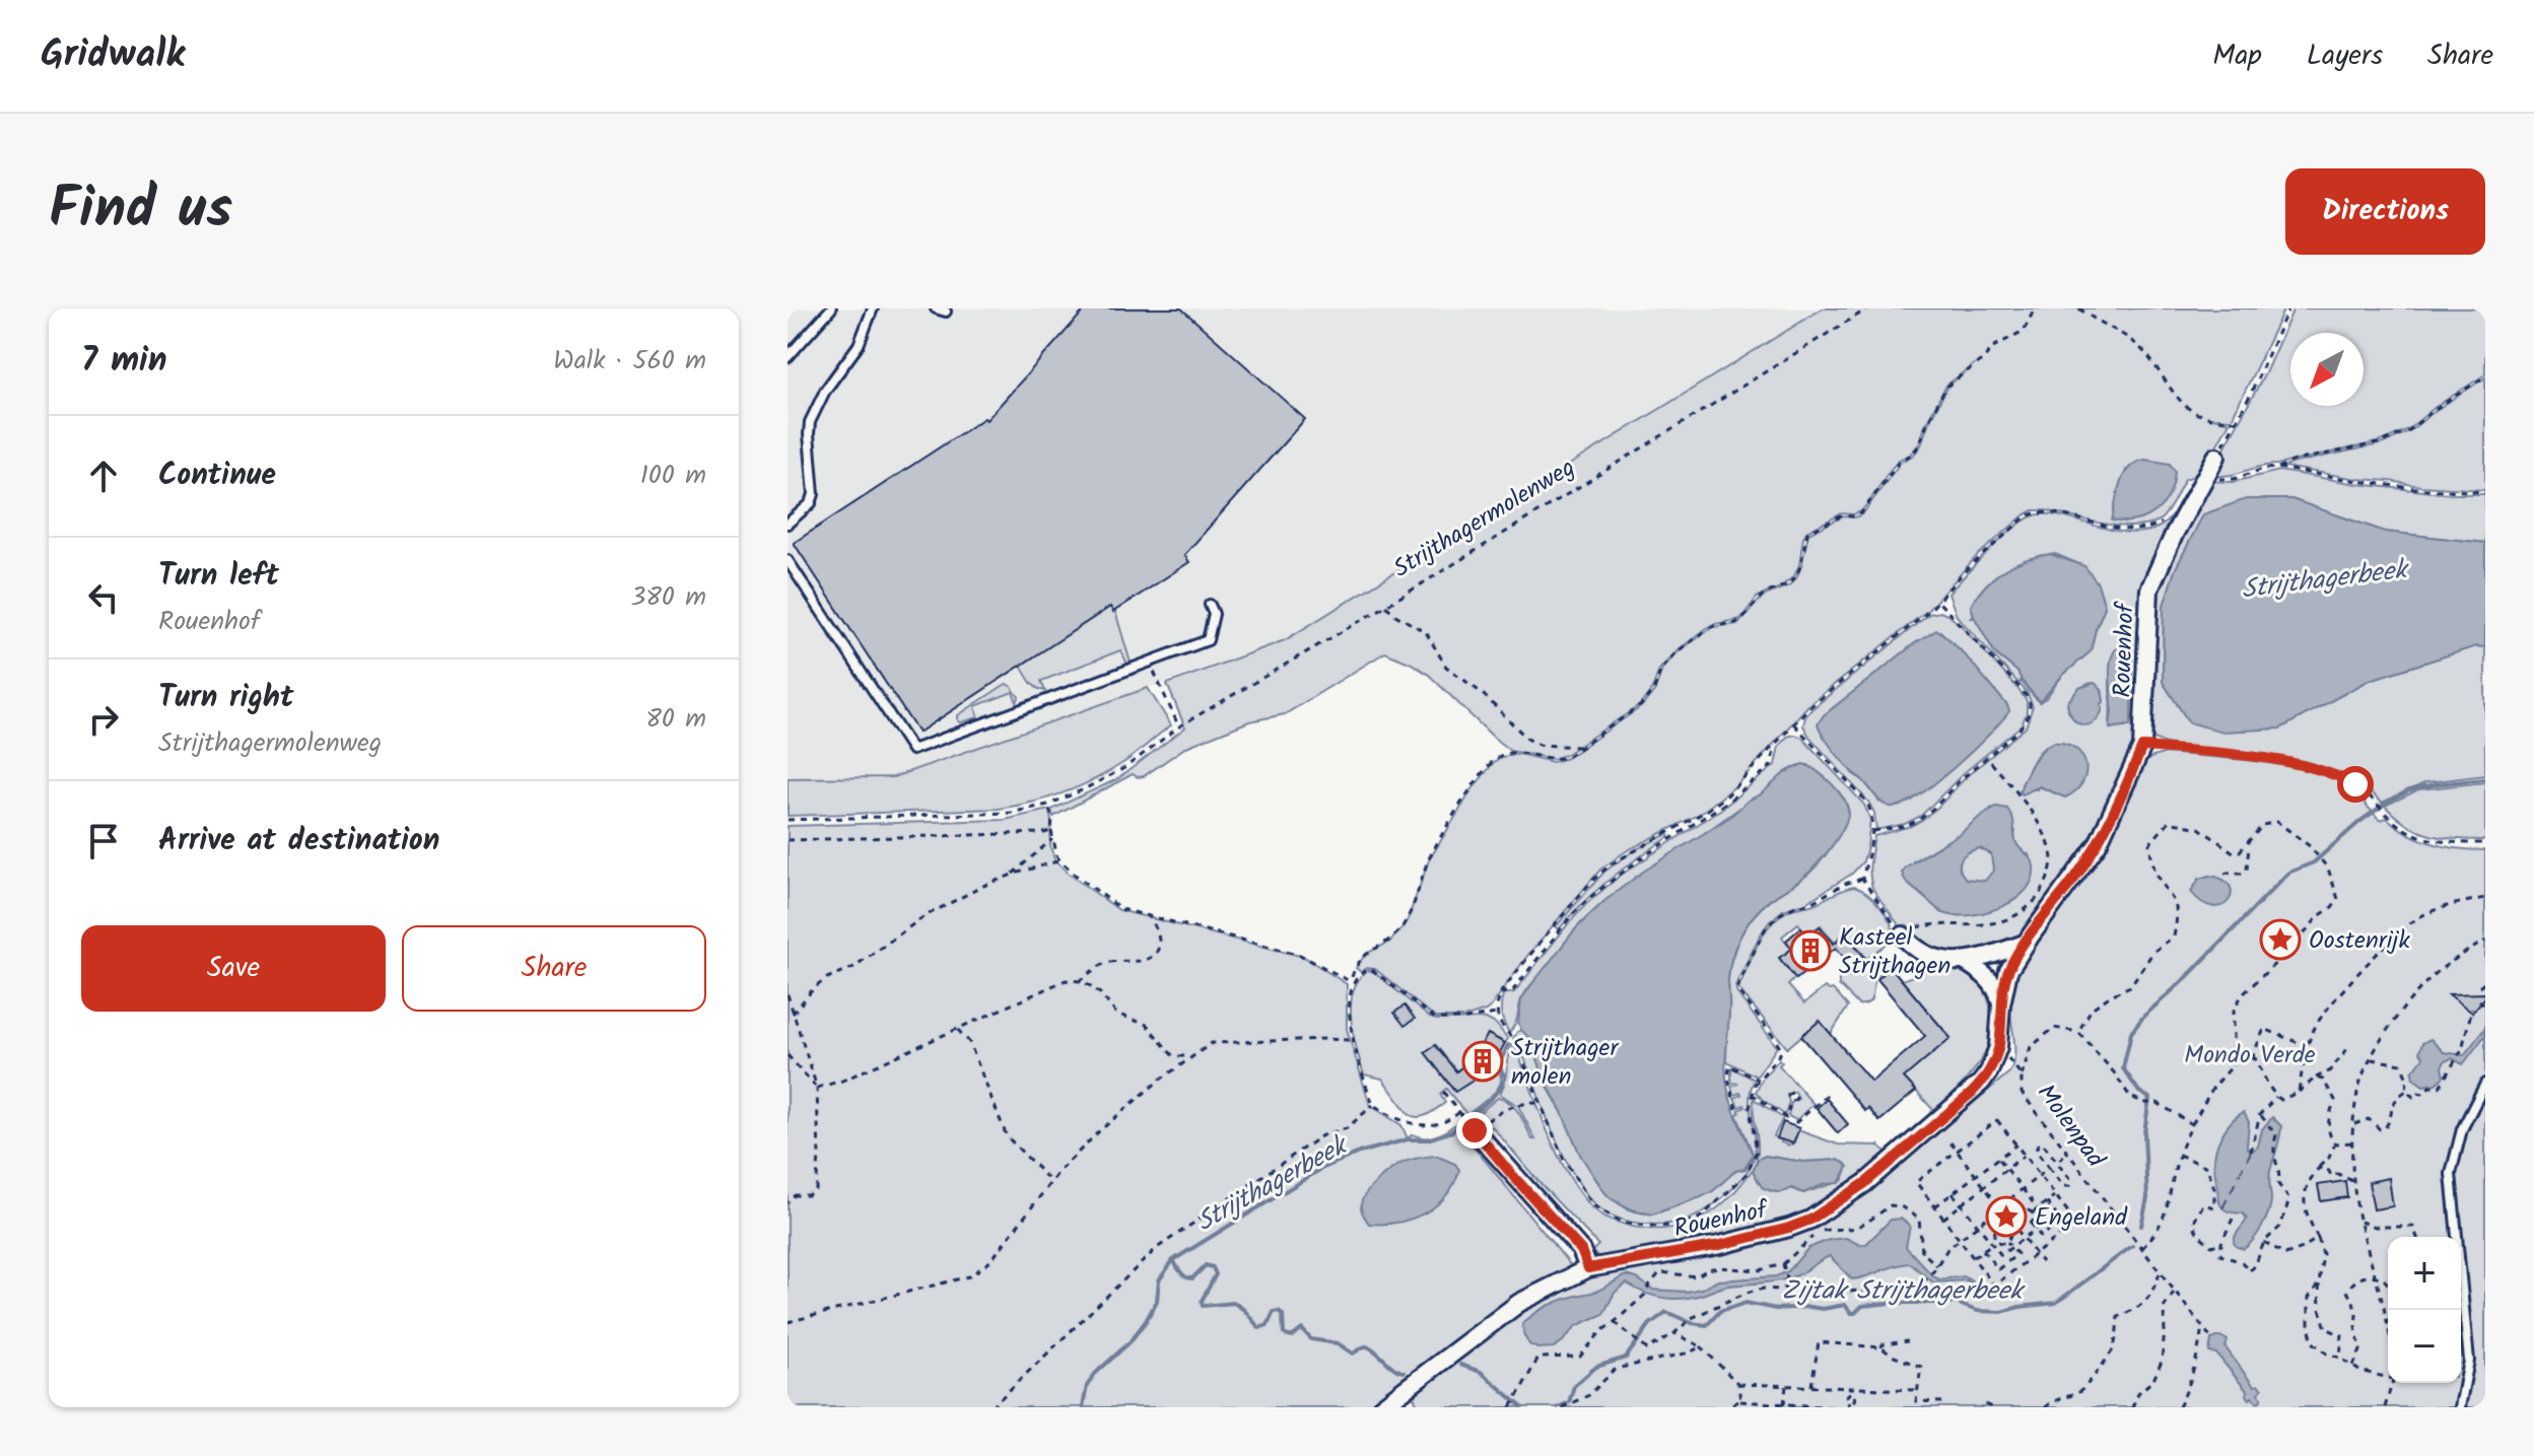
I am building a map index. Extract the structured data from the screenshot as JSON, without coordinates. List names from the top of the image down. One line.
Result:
{"streets":{"street":["Rouenhof"],"path":["Strijthagermolenweg","Molenpad"]},"crossings":[["Rouenhof","Molenpad"]],"water":["Strijthagerbeek","Zijtak Strijthagerbeek"],"parks":["Mondo Verde"],"places":{"place":["Oostenrijk","Engeland"],"building":["Kasteel Strijthagen","Strijthager molen"]},"north":"bottom left","page":{"header":"Gridwalk","nav":["Map","Layers","Share"],"title":"Find us","buttons":["Directions",["Save","Share"]],"heading":["7 min","Walk · 560 m"],"list":[["Continue","100 m"],["Turn left","Rouenhof","380 m"],["Turn right","Strijthagermolenweg","80 m"],"Arrive at destination"],"map_buttons":["+","−"]}}
